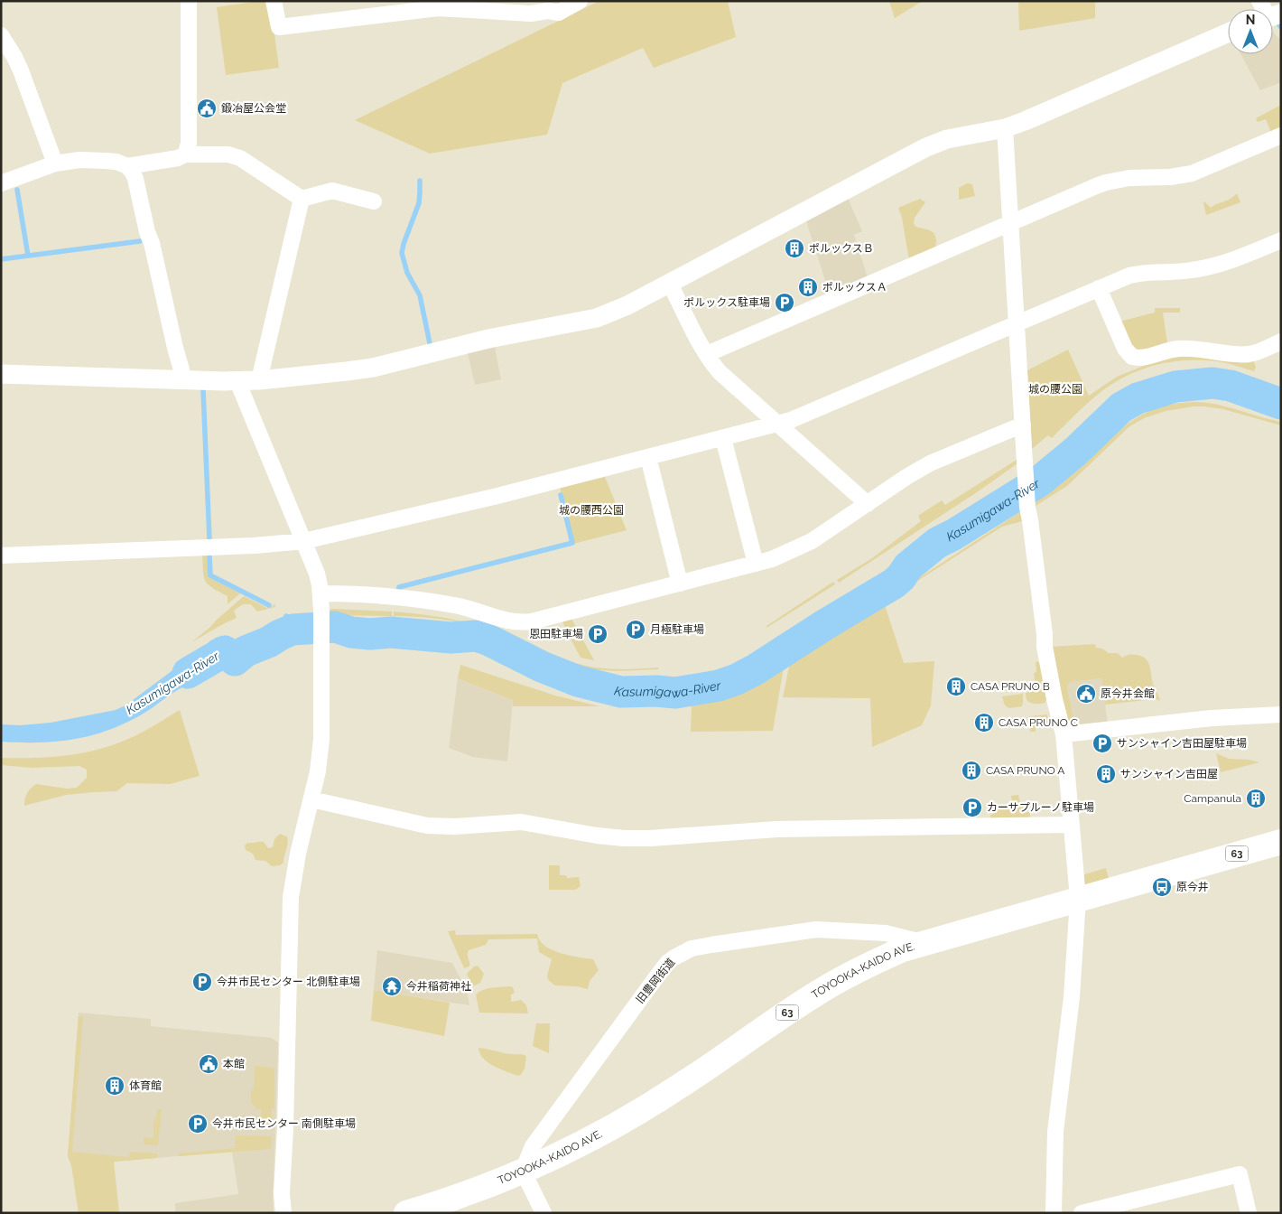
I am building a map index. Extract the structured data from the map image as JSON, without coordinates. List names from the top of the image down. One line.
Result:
{"streets":{"main road":["63","TOYOOKA-KAIDO AVE."],"street":["旧豊岡街道"]},"crossings":[["TOYOOKA-KAIDO AVE.","旧豊岡街道"]],"water":["Kasumigawa-River"],"parks":["城の腰公園","城の腰西公園"],"places":{"public building":["鍛冶屋公会堂","原今井会館","本館"],"building":["ポルックスＢ","ポルックスＡ","CASA PRUNO B","CASA PRUNO C","CASA PRUNO A","サンシャイン吉田屋","Campanula","体育館"],"parking":["ポルックス駐車場","月極駐車場","恩田駐車場","サンシャイン吉田屋駐車場","カーサプルーノ駐車場","今井市民センター 北側駐車場","今井市民センター 南側駐車場"],"bus stop":["原今井"],"temple":["今井稲荷神社"]},"north":"top"}
